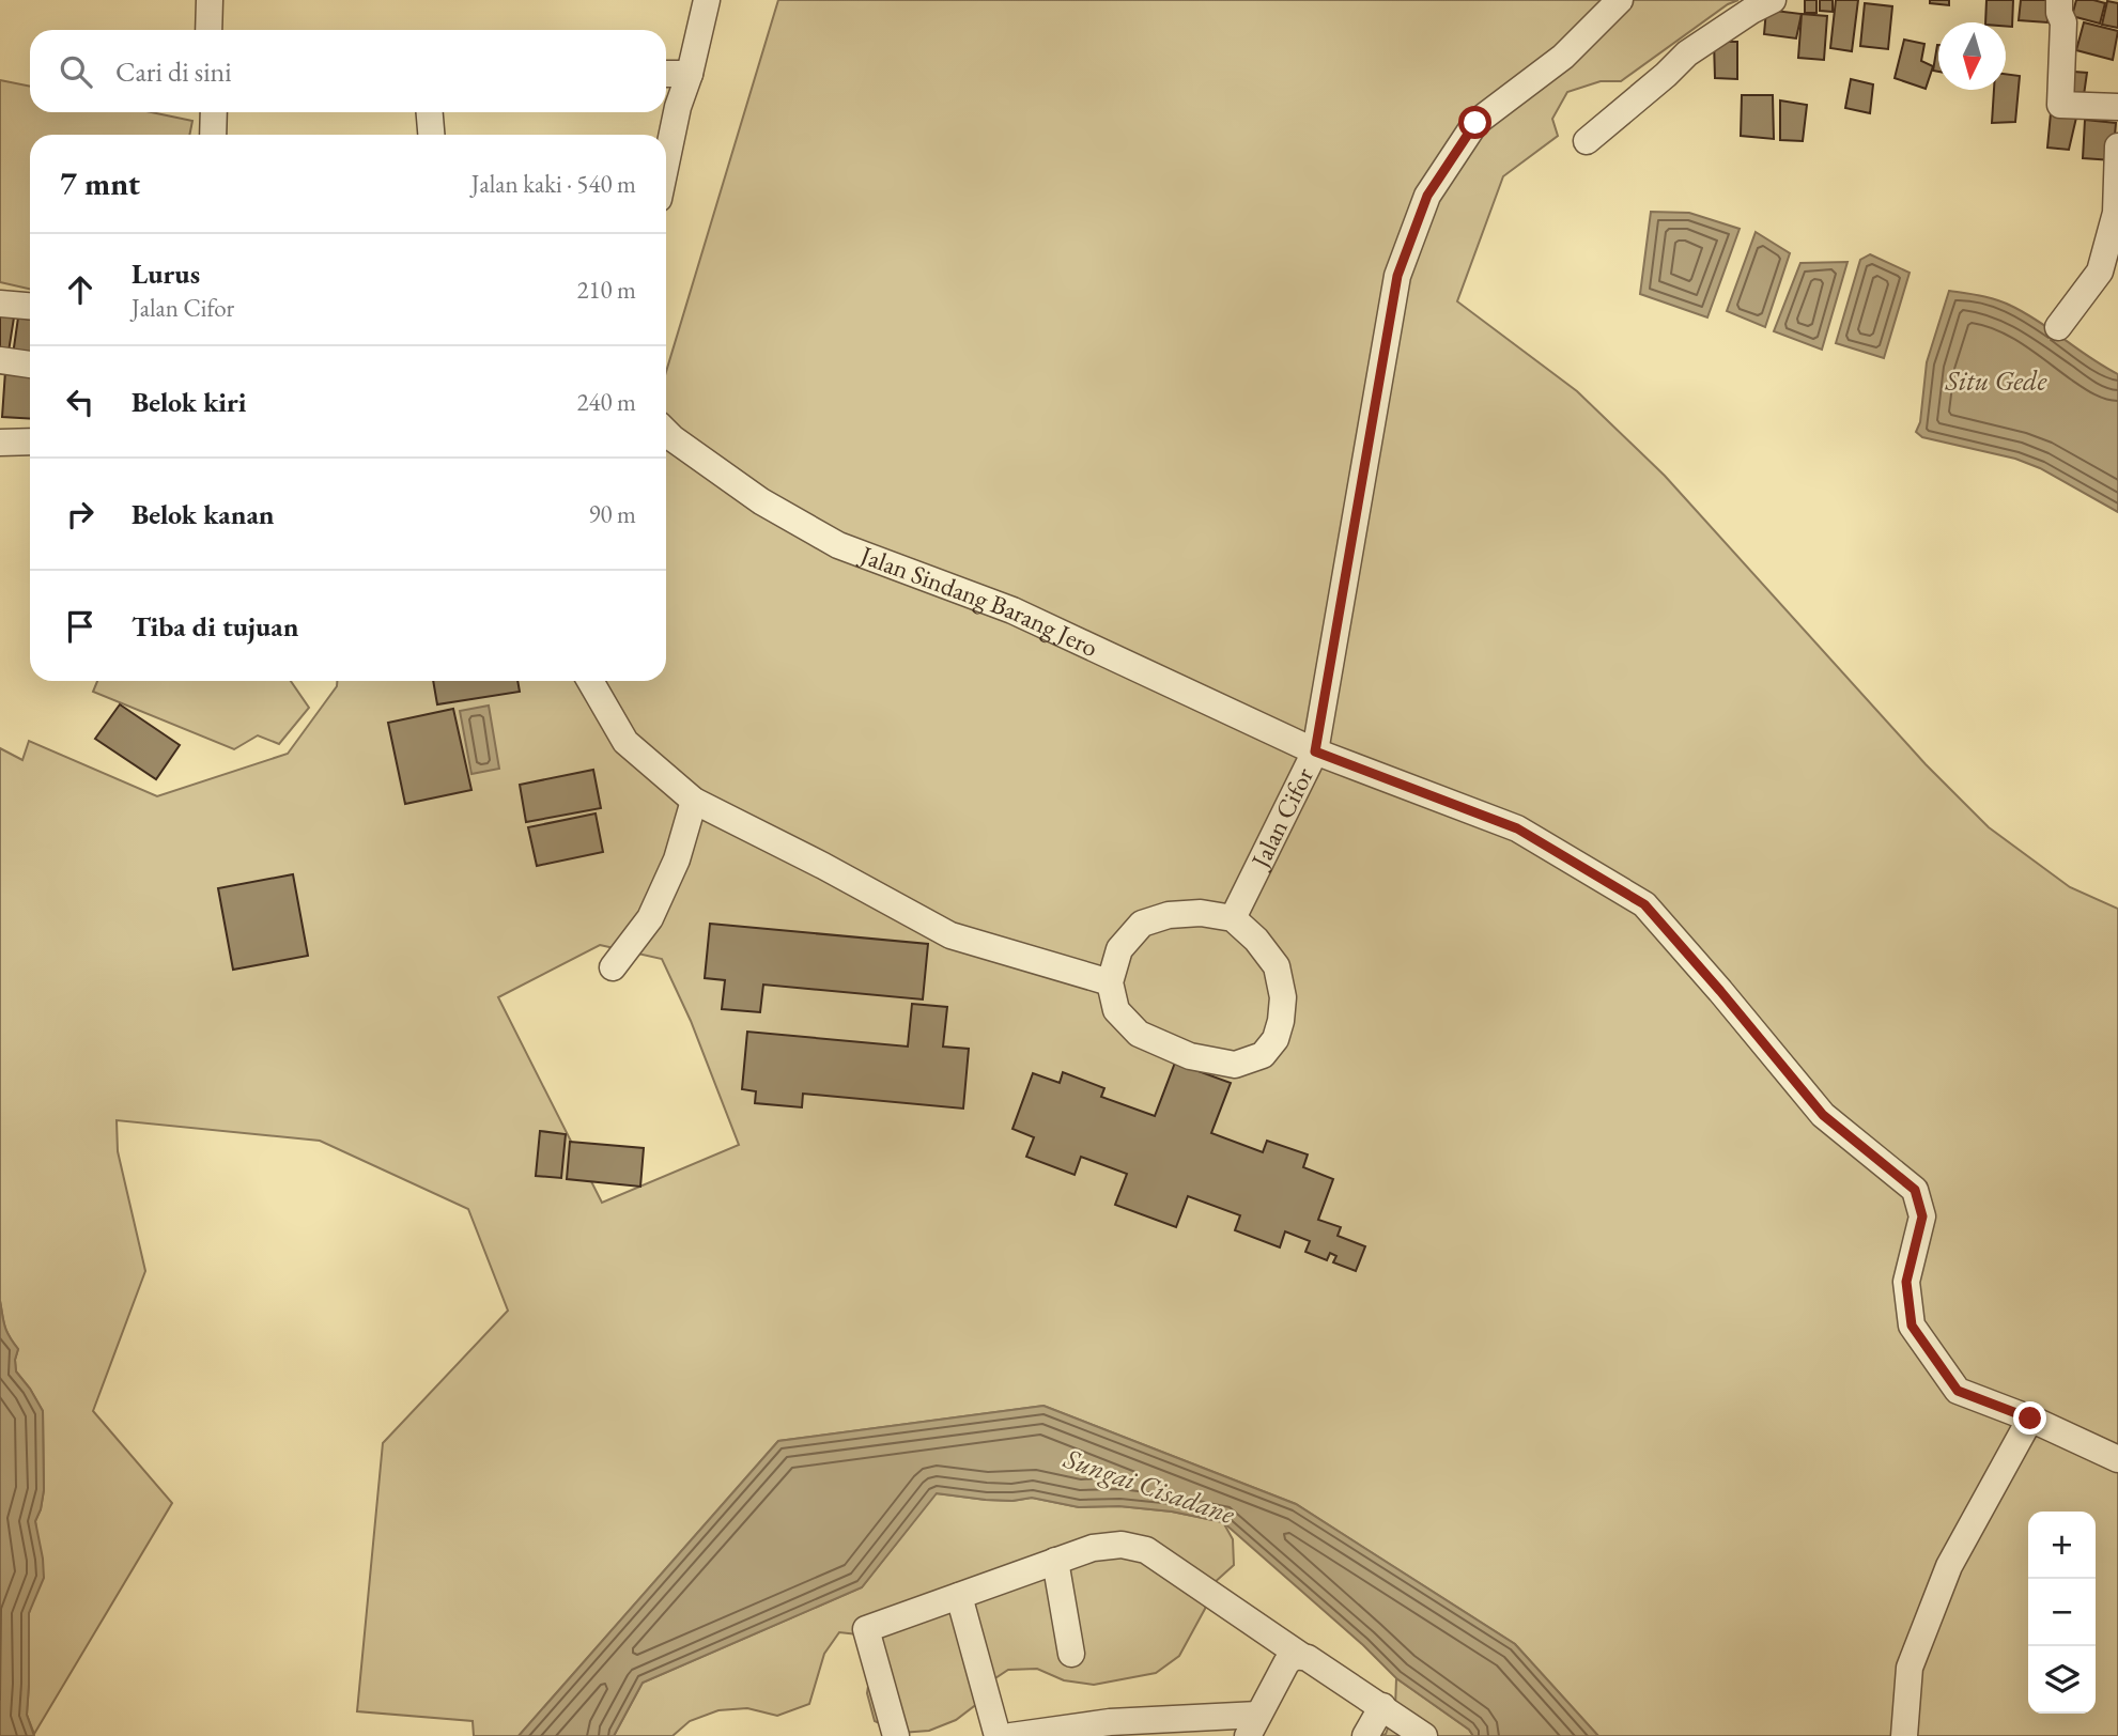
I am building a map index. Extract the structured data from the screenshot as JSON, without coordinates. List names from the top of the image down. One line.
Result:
{"streets":{"street":["Jalan Sindang Barang Jero","Jalan Cifor"]},"crossings":[["Jalan Sindang Barang Jero","Jalan Cifor"]],"water":["Situ Gede","Sungai Cisadane"],"north":"bottom","page":{"search":"Cari di sini","heading":["7 mnt","Jalan kaki · 540 m"],"list":[["Lurus","Jalan Cifor","210 m"],["Belok kiri","240 m"],["Belok kanan","90 m"],"Tiba di tujuan"],"map_buttons":["+","−"]}}
